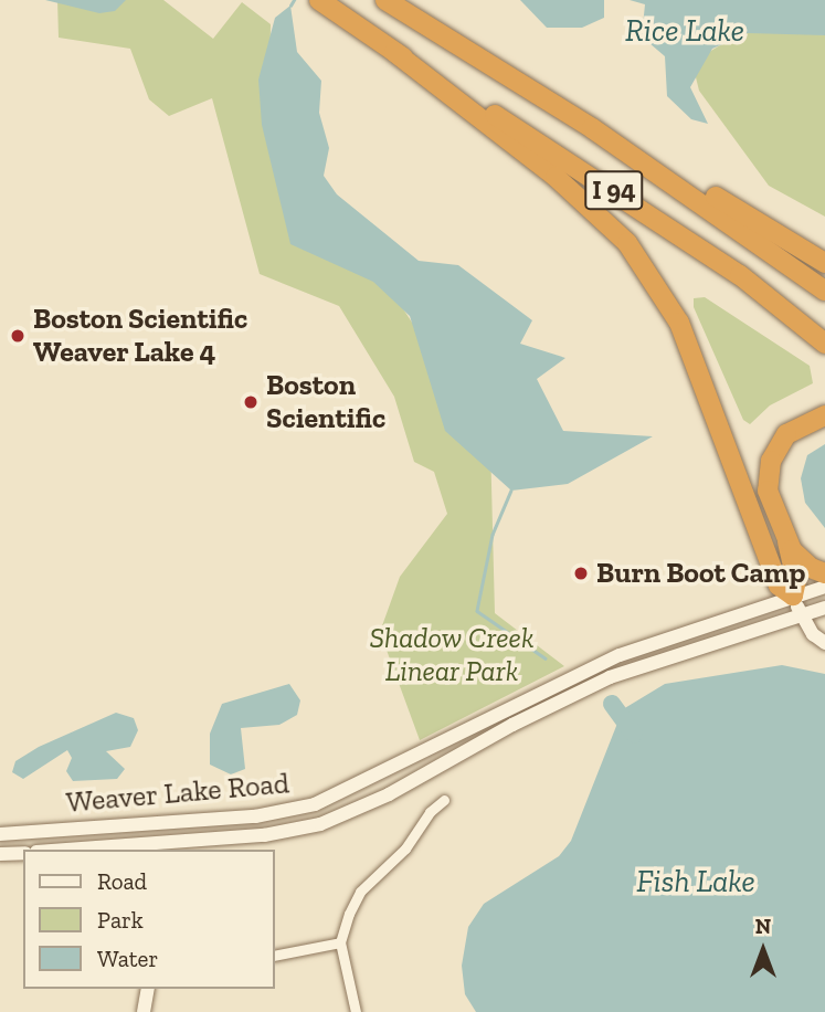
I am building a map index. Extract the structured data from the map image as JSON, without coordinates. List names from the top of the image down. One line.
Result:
{"streets":{"highway":["I 94"],"main road":["Weaver Lake Road"]},"water":["Rice Lake","Fish Lake"],"parks":["Shadow Creek Linear Park"],"places":["Boston Scientific Weaver Lake 4","Boston Scientific","Burn Boot Camp"],"legend":["Road","Park","Water"],"north":"top"}
